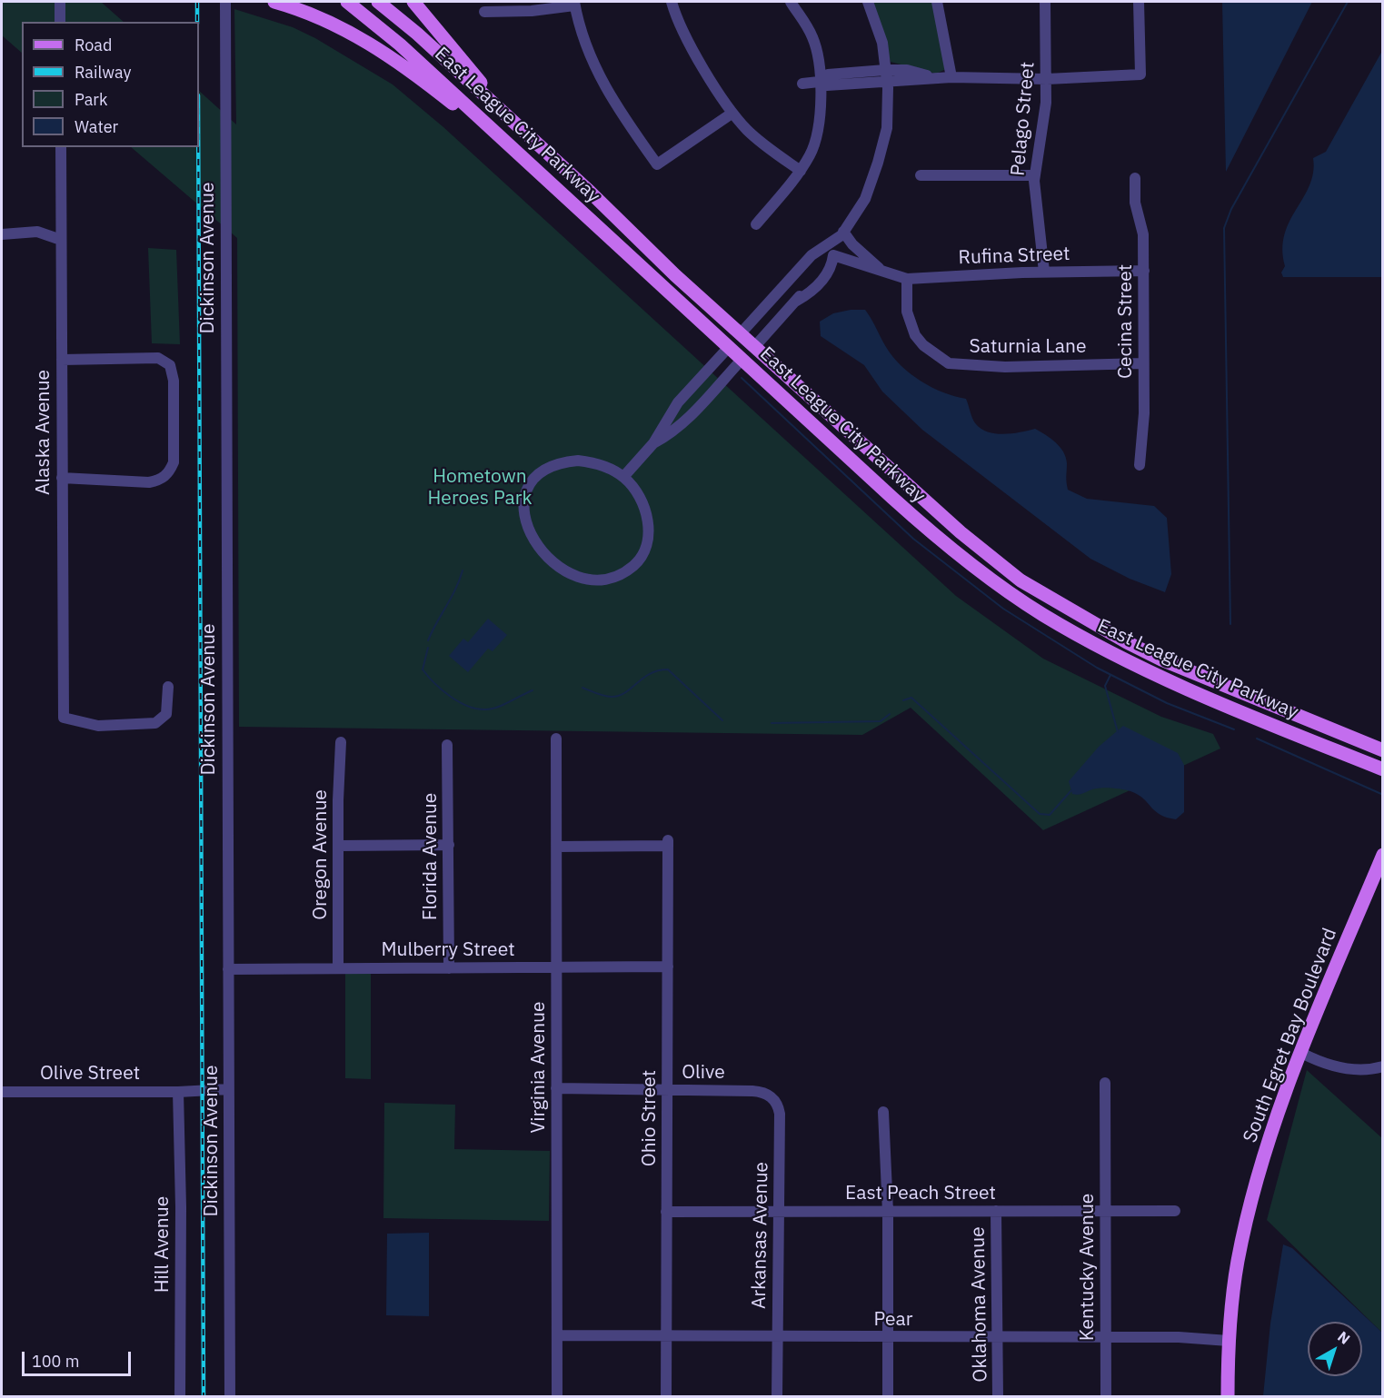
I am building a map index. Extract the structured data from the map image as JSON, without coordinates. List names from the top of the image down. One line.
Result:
{"streets":{"main road":["East League City Parkway","South Egret Bay Boulevard"],"street":["Pelago Street","Rufina Street","Dickinson Avenue","Cecina Street","Saturnia Lane","Alaska Avenue","Oregon Avenue","Florida Avenue","Mulberry Street","Virginia Avenue","Olive","Olive Street","Ohio Street","East Peach Street","Arkansas Avenue","Hill Avenue","Kentucky Avenue","Oklahoma Avenue","Pear"]},"crossings":[["Pelago Street","Rufina Street"],["Rufina Street","Cecina Street"],["Rufina Street","Saturnia Lane"],["Dickinson Avenue","Mulberry Street"],["Dickinson Avenue","Olive Street"],["Cecina Street","Saturnia Lane"],["Oregon Avenue","Mulberry Street"],["Florida Avenue","Mulberry Street"],["Mulberry Street","Virginia Avenue"],["Mulberry Street","Ohio Street"],["South Egret Bay Boulevard","Pear"],["Virginia Avenue","Olive"],["Virginia Avenue","Ohio Street"],["Virginia Avenue","Pear"],["Olive","Ohio Street"],["Olive","Arkansas Avenue"],["Olive Street","Hill Avenue"],["Ohio Street","East Peach Street"],["Ohio Street","Pear"],["East Peach Street","Arkansas Avenue"],["East Peach Street","Kentucky Avenue"],["East Peach Street","Oklahoma Avenue"],["Arkansas Avenue","Pear"],["Kentucky Avenue","Pear"],["Oklahoma Avenue","Pear"]],"parks":["Hometown Heroes Park"],"legend":["Road","Railway","Park","Water"],"scale_bar":"100 m","north":"top right"}
